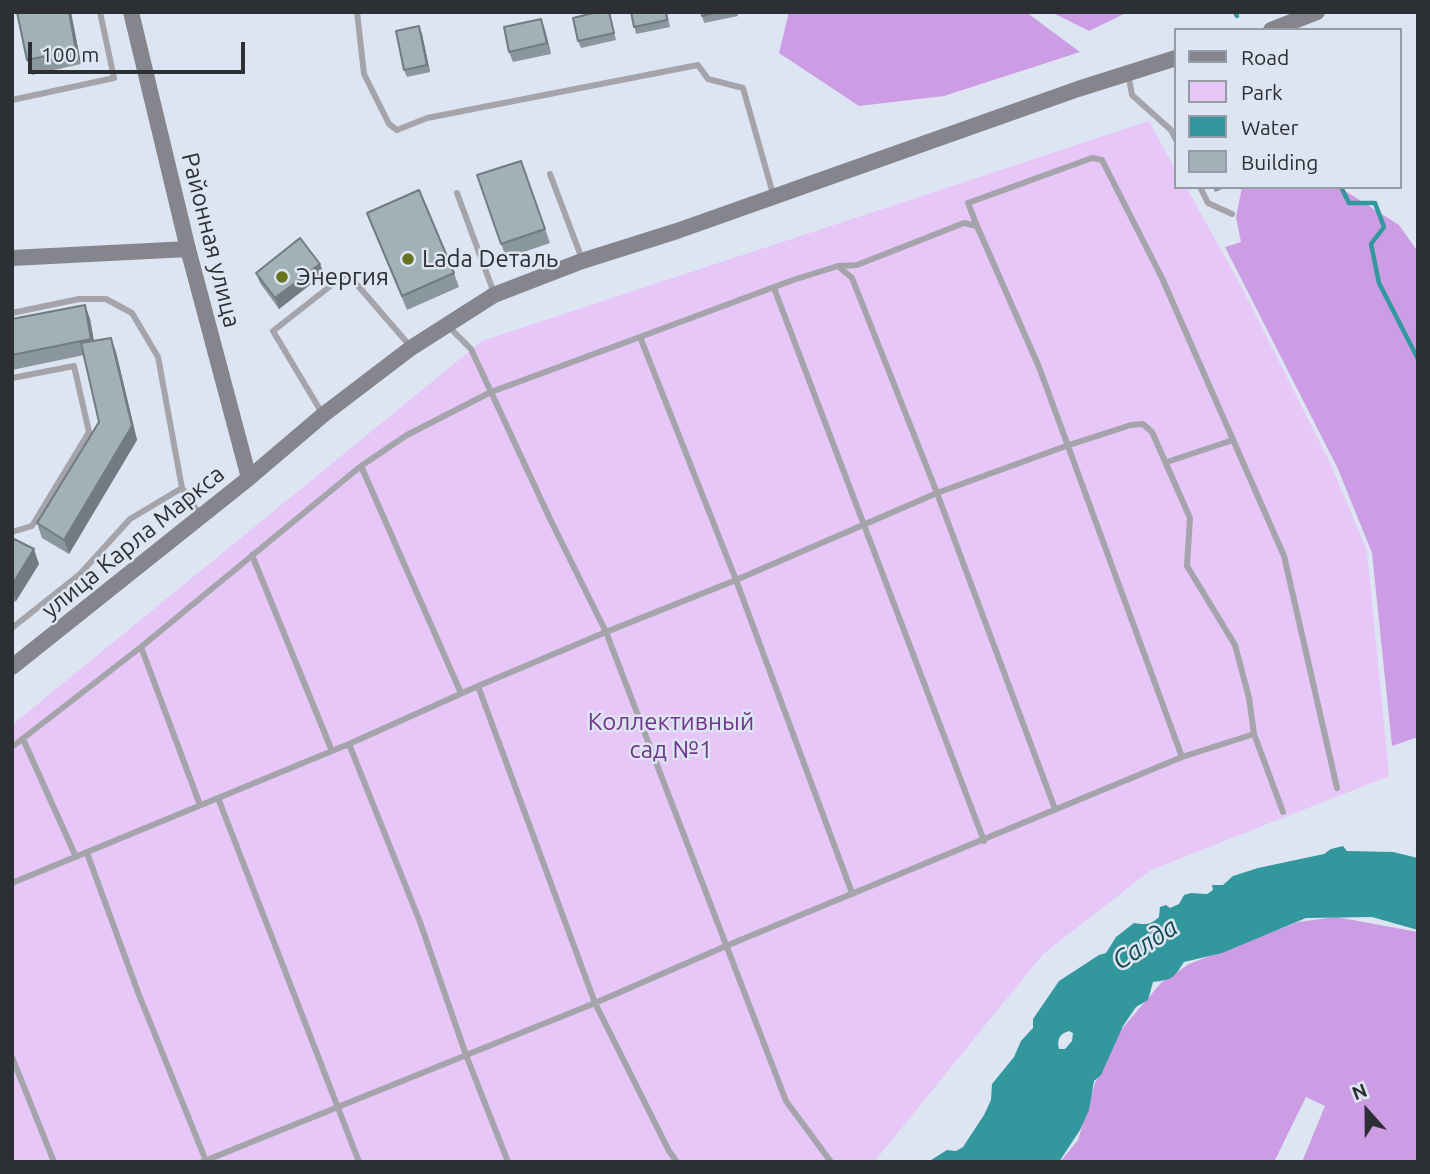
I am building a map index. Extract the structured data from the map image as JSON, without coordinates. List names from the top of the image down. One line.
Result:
{"streets":{"street":["Районная улица","улица Карла Маркса"]},"crossings":[["Районная улица","улица Карла Маркса"]],"water":["Салда"],"parks":["Коллективный сад №1"],"places":["Lada Dеталь","Энергия"],"legend":["Road","Park","Water","Building"],"scale_bar":"100 m","north":"top"}
